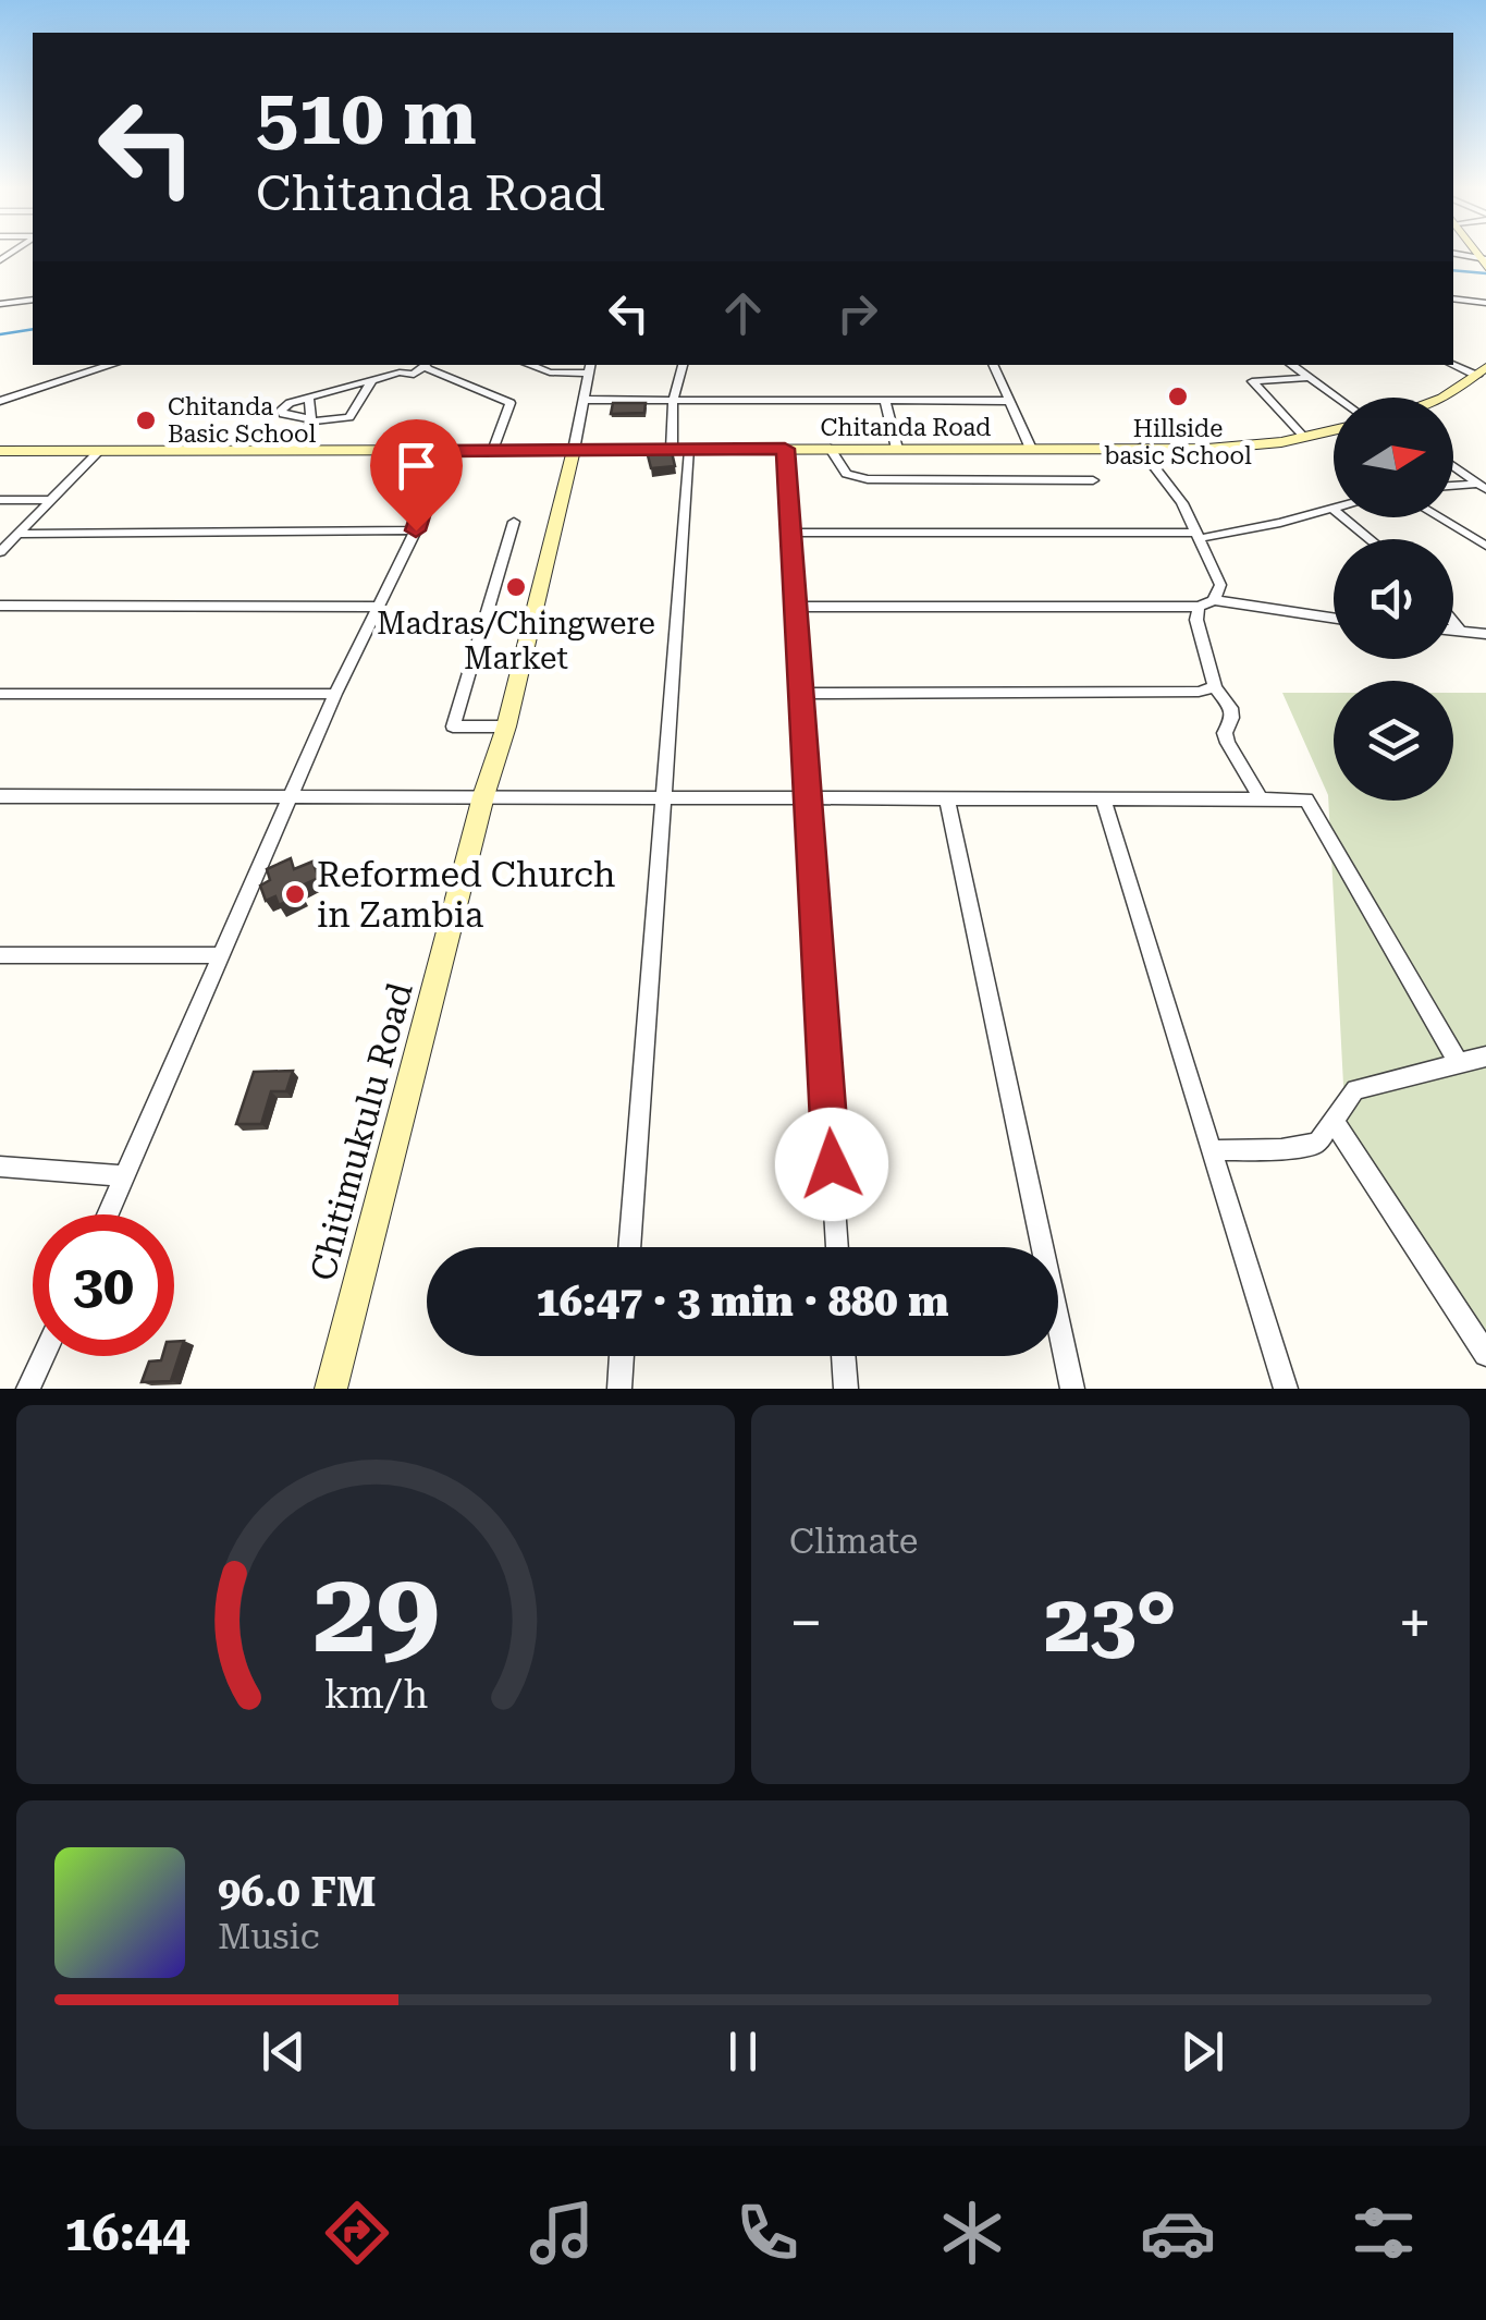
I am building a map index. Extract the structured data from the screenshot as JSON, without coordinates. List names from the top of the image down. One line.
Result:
{"streets":{"street":["Chitanda Road","Chitimukulu Road"]},"crossings":[["Chitanda Road","Chitimukulu Road"]],"places":["Hillside basic School","Chitanda Basic School","Madras/Chingwere Market","Reformed Church in Zambia"],"north":"right","page":{"turn":["510 m","Chitanda Road"],"limit":"30","trip":"16:47 · 3 min · 880 m","tile":"Climate","heat":["−","23°","+"],"song":["96.0 FM","Music"],"tabs":"16:44","gauge":["29","km/h"]}}
